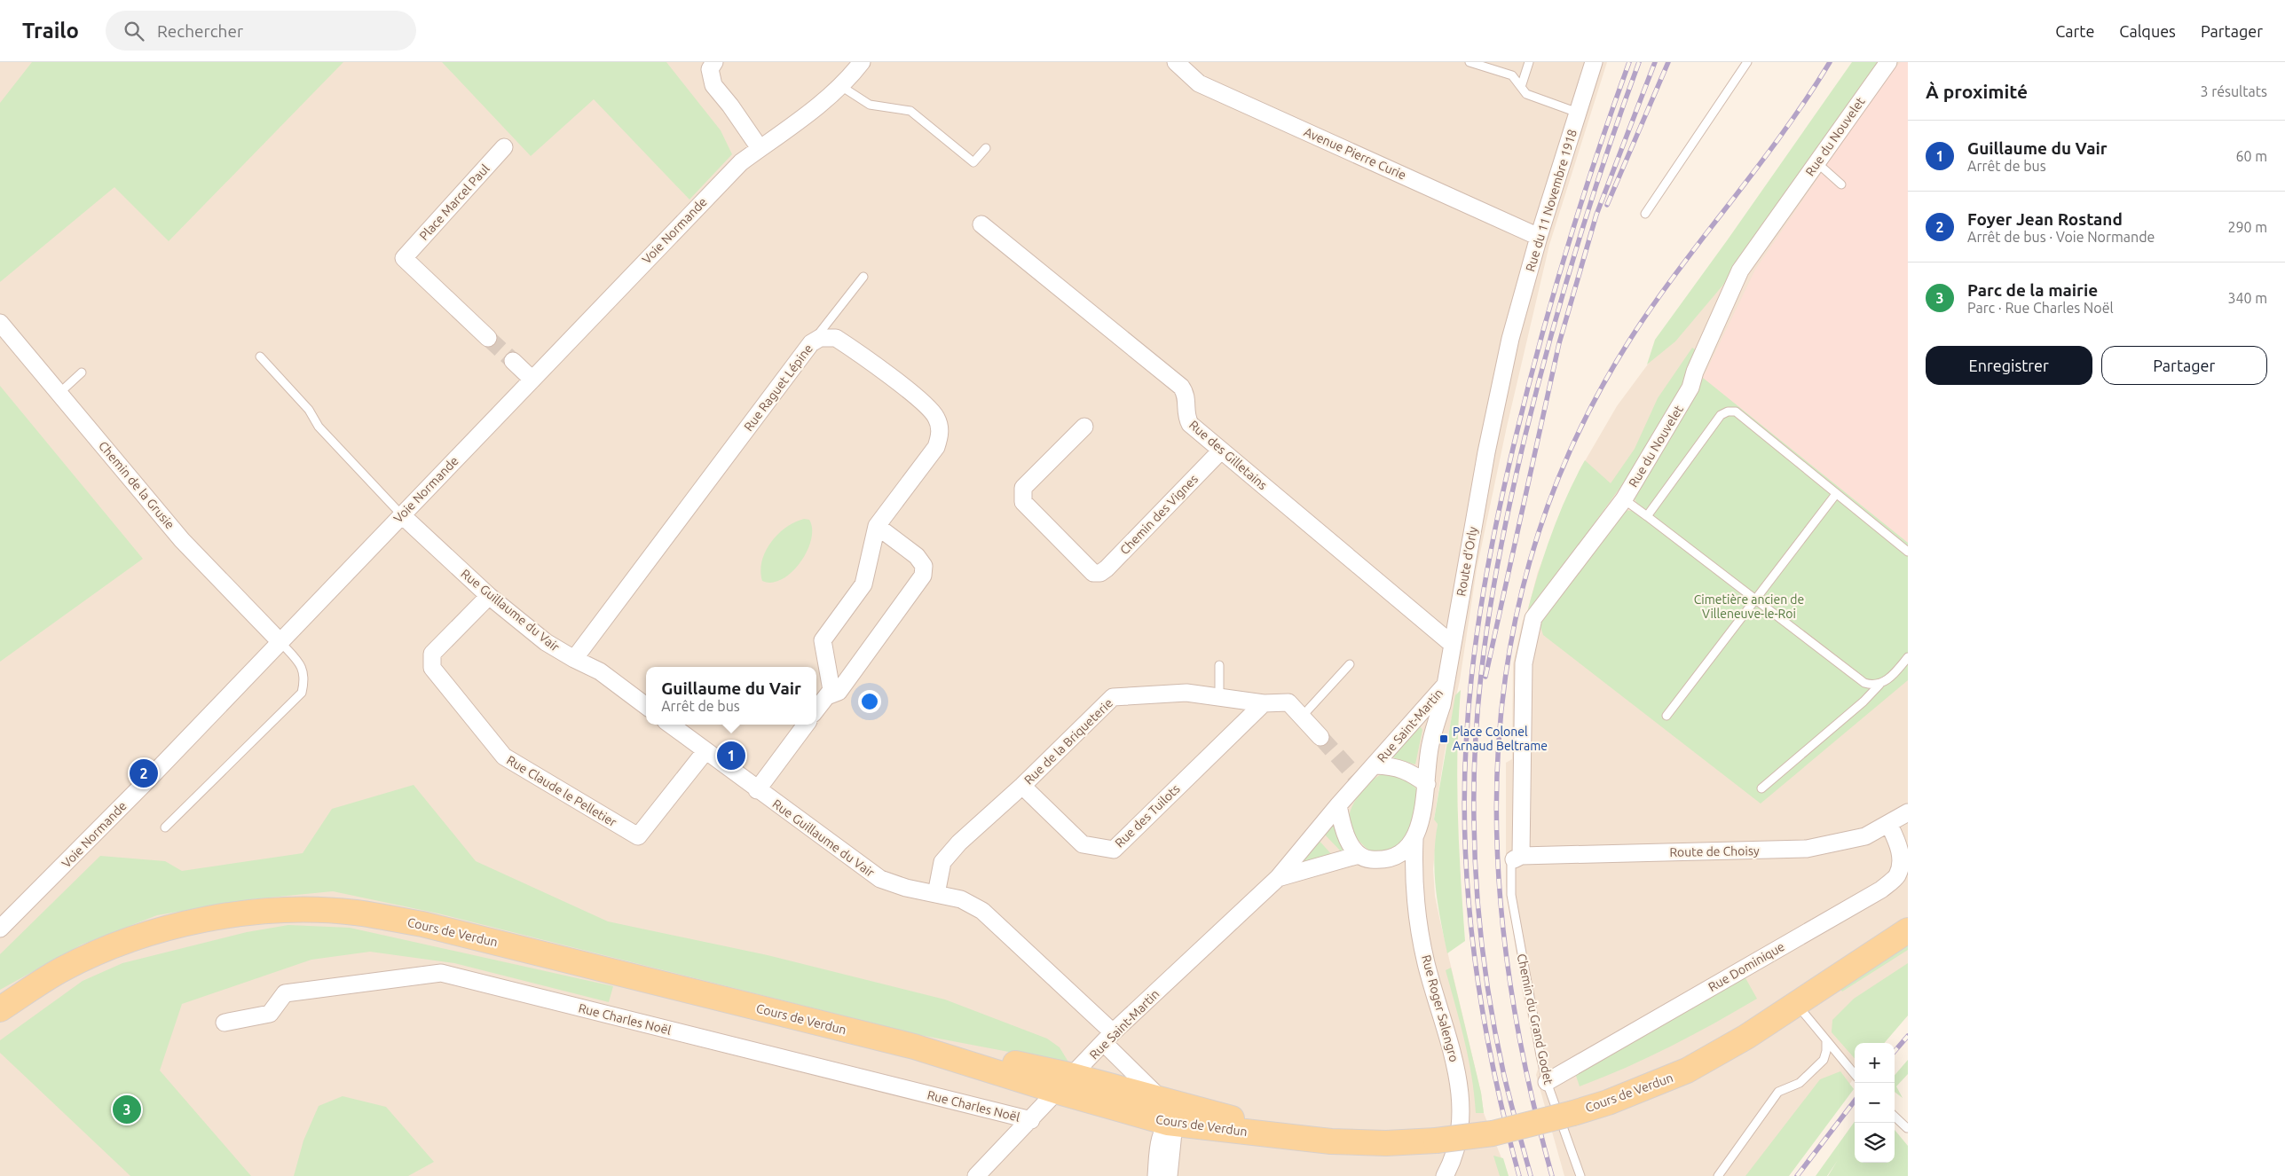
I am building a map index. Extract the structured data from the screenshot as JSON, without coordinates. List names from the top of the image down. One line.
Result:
{"streets":{"main road":["Cours de Verdun"],"street":["Rue du Nouvelet","Avenue Pierre Curie","Rue du 11 Novembre 1918","Place Marcel Paul","Voie Normande","Rue Raguet Lépine","Rue des Gilletains","Chemin de la Grusie","Chemin des Vignes","Route d'Orly","Rue Guillaume du Vair","Rue Saint-Martin","Rue de la Briqueterie","Rue Claude le Pelletier","Rue des Tuilots","Route de Choisy","Rue Dominique","Rue Roger Salengro","Rue Charles Noël"],"lane":["Chemin du Grand Godet"]},"crossings":[["Rue du Nouvelet","Route de Choisy"],["Rue du Nouvelet","Chemin du Grand Godet"],["Avenue Pierre Curie","Rue du 11 Novembre 1918"],["Rue du 11 Novembre 1918","Route d'Orly"],["Voie Normande","Chemin de la Grusie"],["Voie Normande","Rue Guillaume du Vair"],["Rue Raguet Lépine","Rue Guillaume du Vair"],["Rue des Gilletains","Chemin des Vignes"],["Rue des Gilletains","Route d'Orly"],["Route d'Orly","Rue Saint-Martin"],["Route d'Orly","Rue Roger Salengro"],["Rue Guillaume du Vair","Rue Saint-Martin"],["Rue Guillaume du Vair","Rue de la Briqueterie"],["Rue Guillaume du Vair","Rue Claude le Pelletier"],["Rue Guillaume du Vair","Cours de Verdun"],["Rue Saint-Martin","Cours de Verdun"],["Rue Saint-Martin","Rue Roger Salengro"],["Rue Saint-Martin","Rue Charles Noël"],["Rue de la Briqueterie","Rue des Tuilots"],["Route de Choisy","Rue Dominique"],["Route de Choisy","Chemin du Grand Godet"],["Rue Dominique","Chemin du Grand Godet"]],"parks":["Cimetière ancien de Villeneuve-le-Roi"],"places":{"transit":["Place Colonel Arnaud Beltrame"]},"page":{"header":"Trailo","search":"Rechercher","nav":["Carte","Calques","Partager"],"heading":["À proximité","3 résultats"],"list":[{"mark":"1","name":"Guillaume du Vair","note":"Arrêt de bus","value":"60 m"},{"mark":"2","name":"Foyer Jean Rostand","note":"Arrêt de bus · Voie Normande","value":"290 m"},{"mark":"3","name":"Parc de la mairie","note":"Parc · Rue Charles Noël","value":"340 m"}],"buttons":["Enregistrer","Partager"],"popup":["Guillaume du Vair","Arrêt de bus"],"pins":["1","2","3"],"map_buttons":["+","−"]}}
